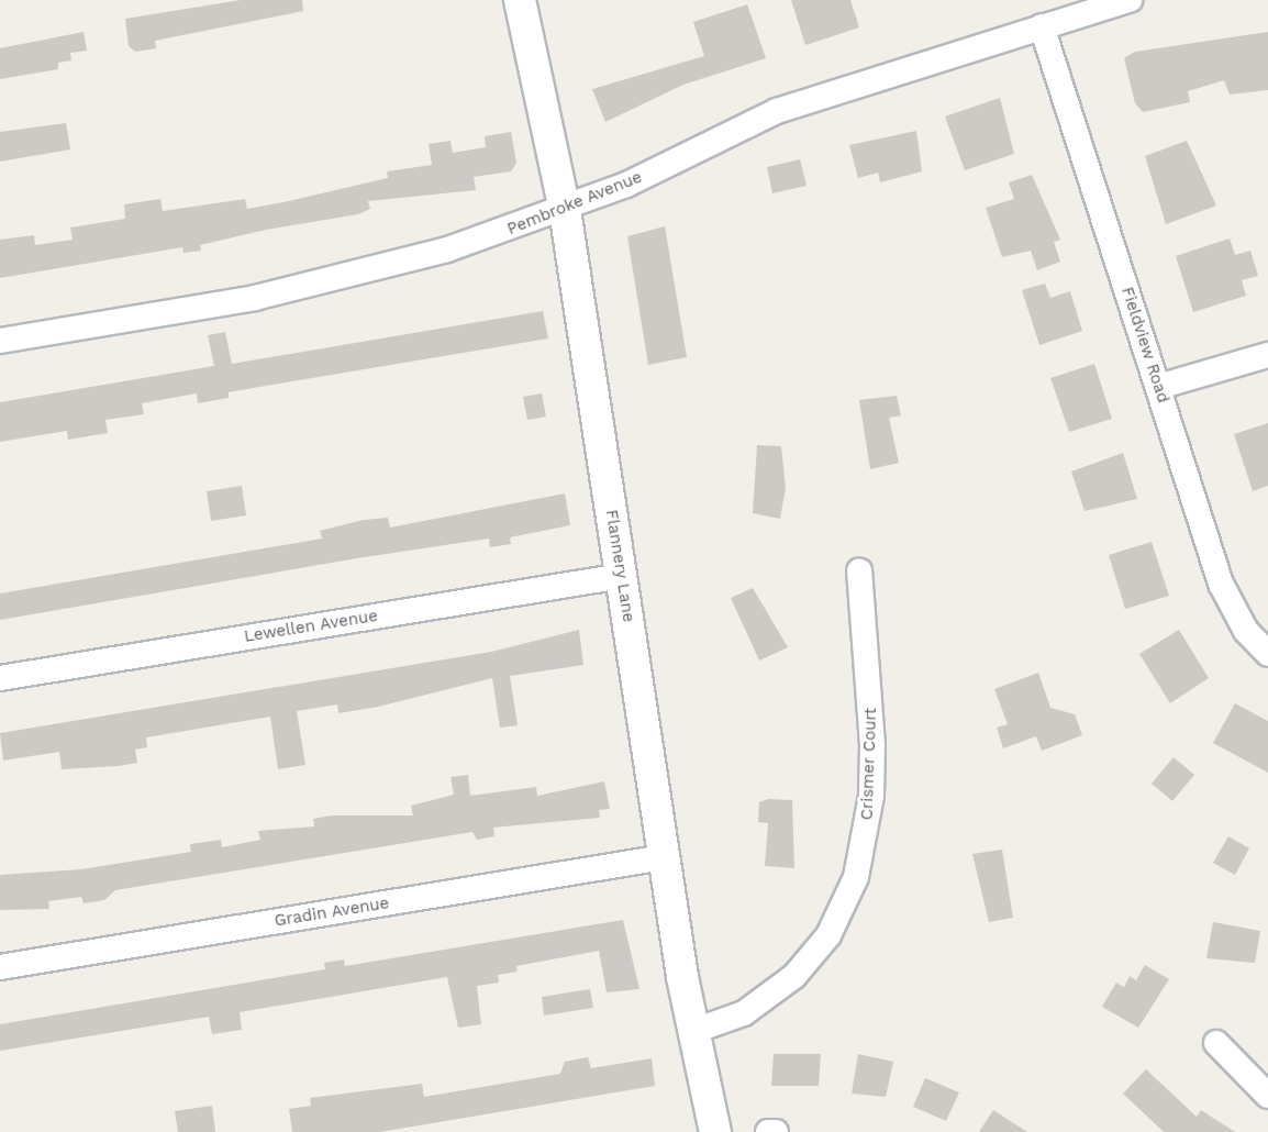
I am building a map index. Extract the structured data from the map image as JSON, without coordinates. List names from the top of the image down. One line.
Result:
{"streets":{"street":["Pembroke Avenue","Fieldview Road","Flannery Lane","Lewellen Avenue","Crismer Court","Gradin Avenue"]},"crossings":[["Pembroke Avenue","Fieldview Road"],["Pembroke Avenue","Flannery Lane"],["Flannery Lane","Lewellen Avenue"],["Flannery Lane","Crismer Court"],["Flannery Lane","Gradin Avenue"]]}
